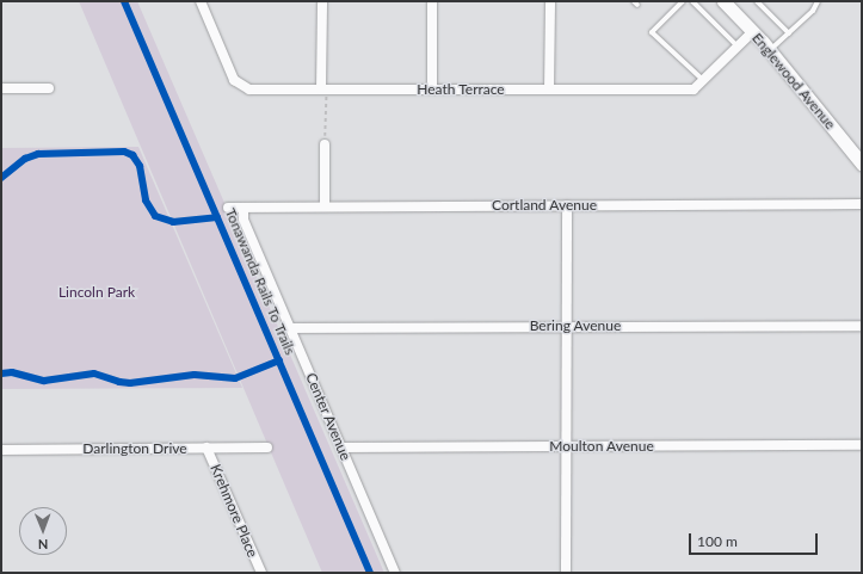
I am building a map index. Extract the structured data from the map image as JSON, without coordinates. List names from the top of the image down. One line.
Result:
{"streets":{"street":["Englewood Avenue","Heath Terrace","Cortland Avenue","Bering Avenue","Center Avenue","Moulton Avenue","Darlington Drive","Krehmore Place"],"cycle path":["Tonawanda Rails To Trails"]},"crossings":[["Englewood Avenue","Heath Terrace"],["Cortland Avenue","Center Avenue"],["Bering Avenue","Center Avenue"],["Center Avenue","Moulton Avenue"],["Darlington Drive","Krehmore Place"]],"parks":["Lincoln Park"],"scale_bar":"100 m","north":"bottom"}
